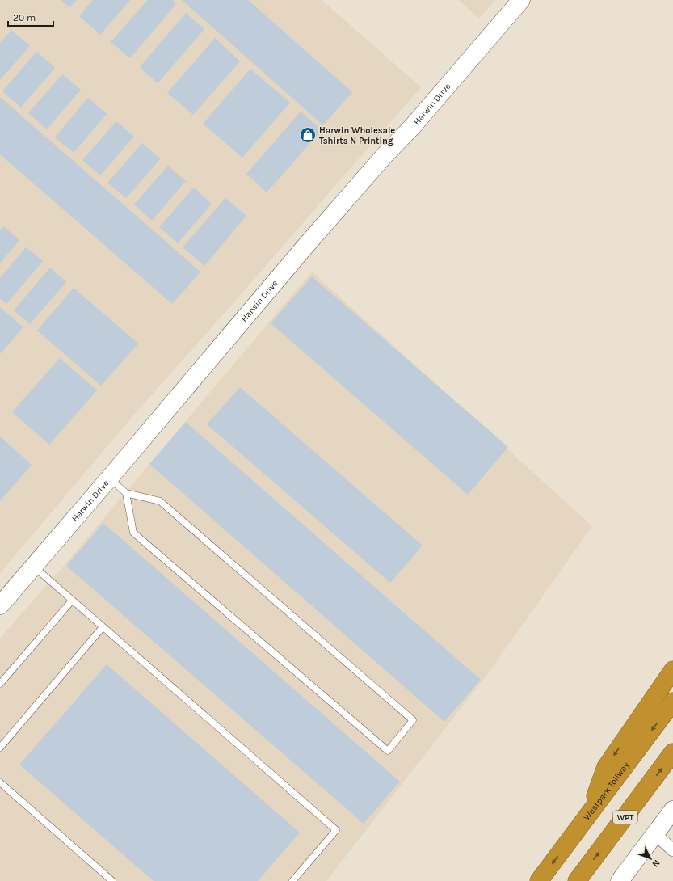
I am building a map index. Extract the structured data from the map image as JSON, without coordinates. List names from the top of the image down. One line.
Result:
{"streets":{"highway":["Westpark Tollway","WPT"],"main road":["Harwin Drive"]},"places":{"shop":["Harwin Wholesale Tshirts N Printing"]},"scale_bar":"20 m","north":"bottom right"}
